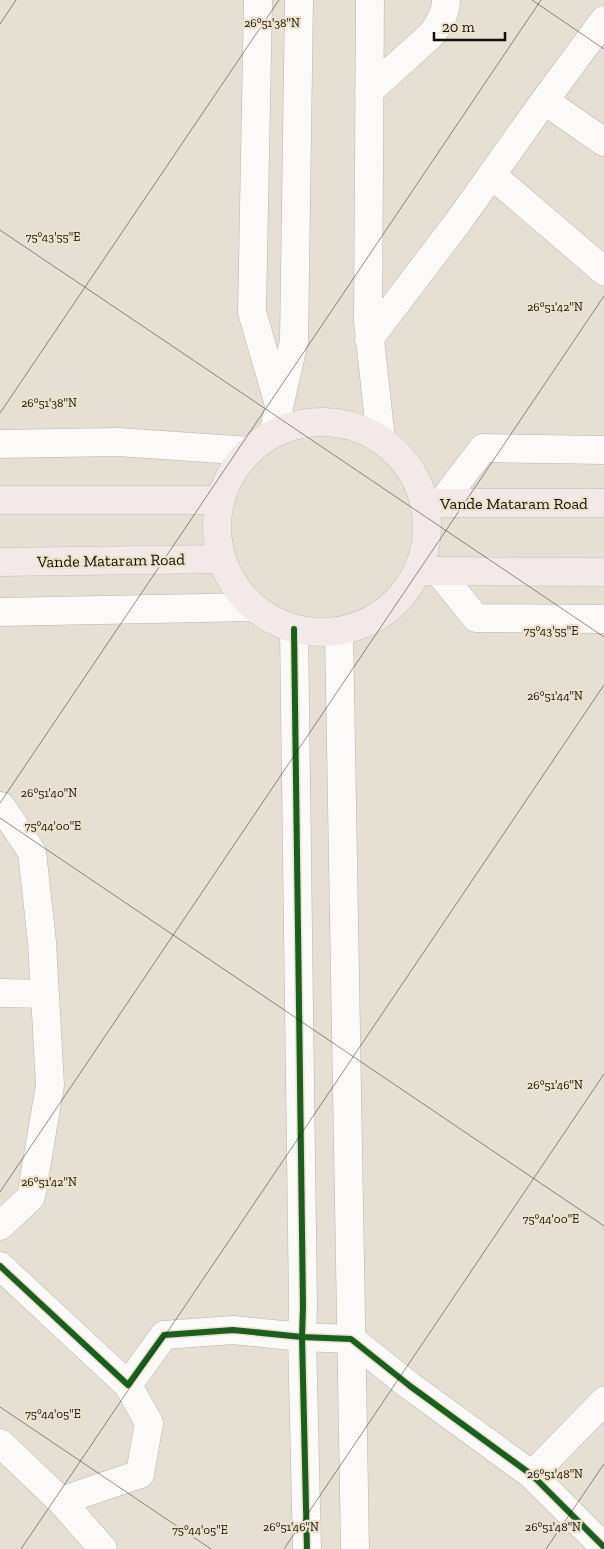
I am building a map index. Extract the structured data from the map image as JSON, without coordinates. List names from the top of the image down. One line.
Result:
{"streets":{"main road":["Vande Mataram Road"]},"scale_bar":"20 m","coordinates":["26°51'38\"N","75°43'55\"E","26°51'42\"N","26°51'44\"N","26°51'40\"N","75°44'00\"E","26°51'46\"N","75°44'05\"E","26°51'48\"N"]}
